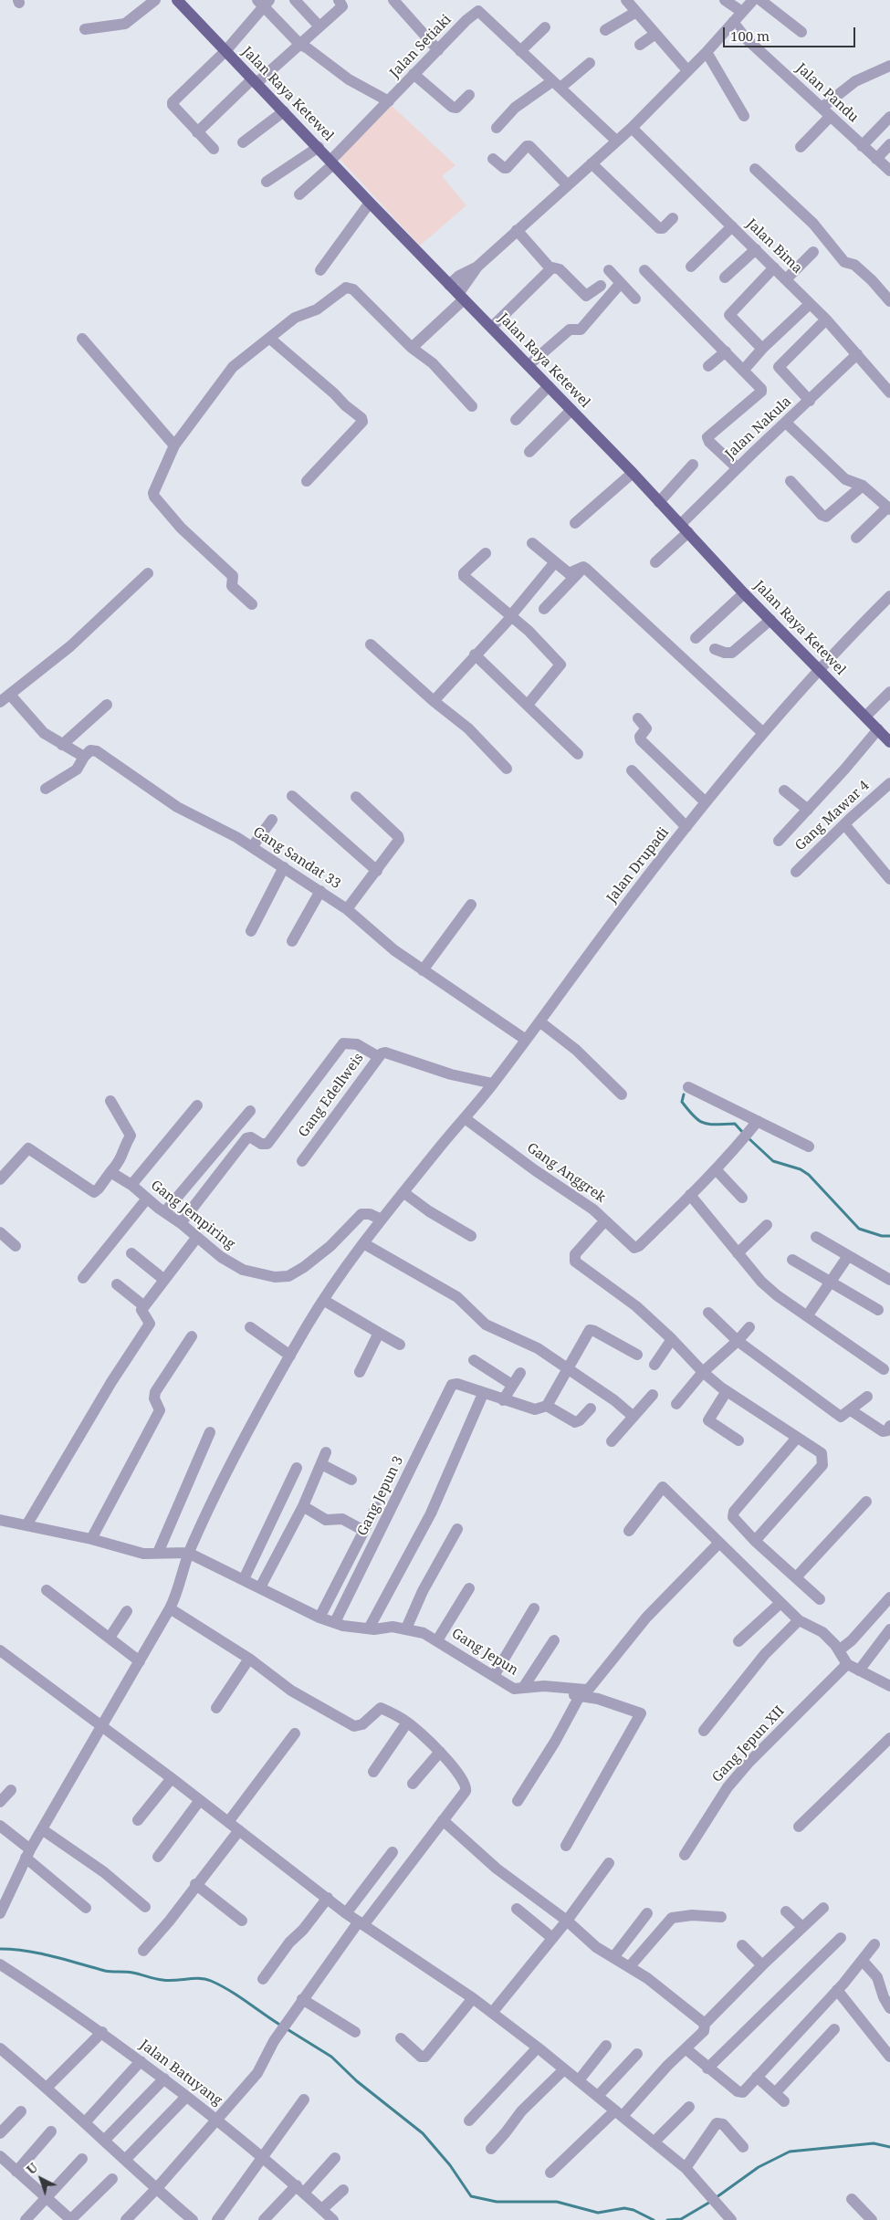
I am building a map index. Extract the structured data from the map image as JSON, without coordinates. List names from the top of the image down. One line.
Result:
{"streets":{"main road":["Jalan Raya Ketewel"],"street":["Jalan Setiaki","Jalan Pandu","Jalan Bima","Jalan Nakula","Gang Mawar 4","Gang Sandat 33","Jalan Drupadi","Gang Edellweis","Gang Anggrek","Gang Jempiring","Gang Jepun 3","Gang Jepun","Gang Jepun XII","Jalan Batuyang"]},"crossings":[["Jalan Setiaki","Jalan Raya Ketewel"],["Jalan Raya Ketewel","Jalan Nakula"],["Jalan Raya Ketewel","Jalan Drupadi"],["Jalan Bima","Jalan Nakula"],["Gang Sandat 33","Jalan Drupadi"],["Jalan Drupadi","Gang Edellweis"],["Jalan Drupadi","Gang Anggrek"],["Jalan Drupadi","Gang Jempiring"],["Jalan Drupadi","Gang Jepun"],["Gang Jepun 3","Gang Jepun"]],"scale_bar":"100 m","north":"top left"}
